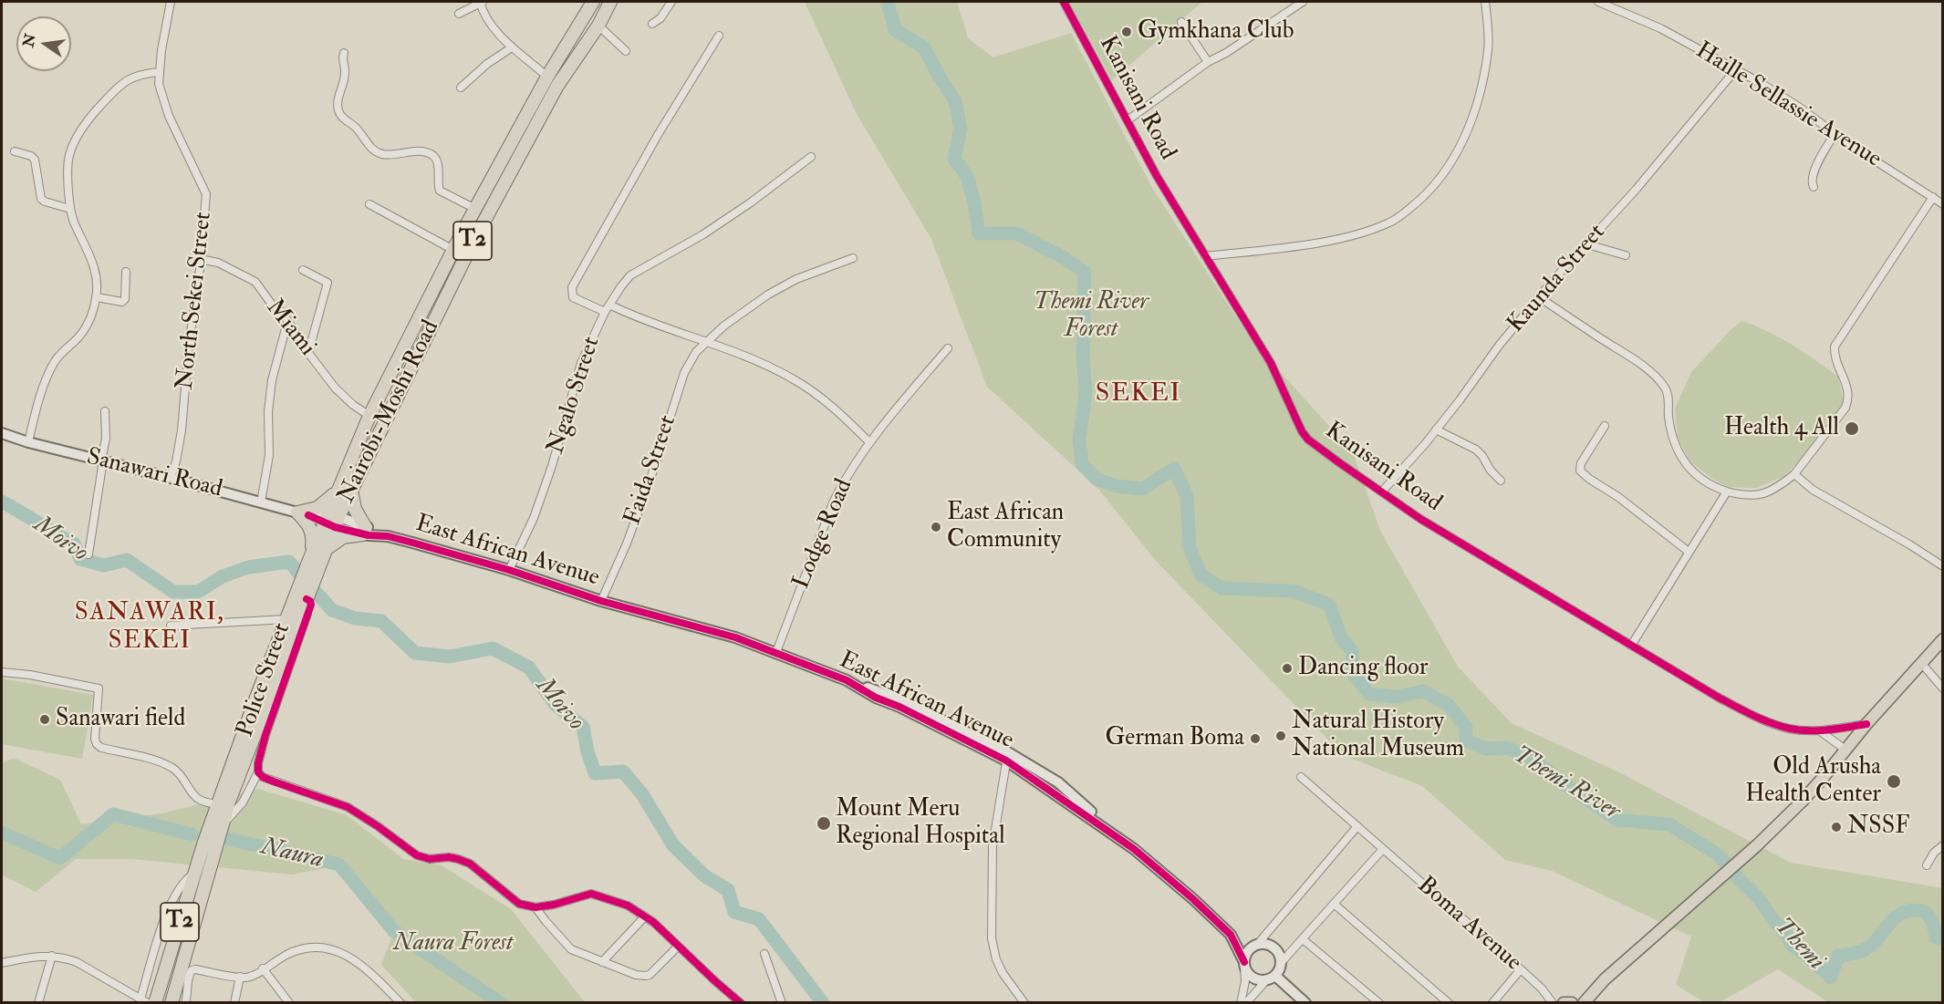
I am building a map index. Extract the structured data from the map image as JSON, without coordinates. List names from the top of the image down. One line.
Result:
{"streets":{"highway":["T2","Nairobi-Moshi Road"],"street":["Kanisani Road","Haille Sellassie Avenue","Kaunda Street","North Sekei Street","Miami","Ngalo Street","Faida Street","Sanawari Road","Lodge Road","East African Avenue","Police Street","Boma Avenue"]},"crossings":[["Kanisani Road","Kaunda Street"],["Haille Sellassie Avenue","Kaunda Street"],["North Sekei Street","Miami"],["North Sekei Street","Sanawari Road"],["Miami","Nairobi-Moshi Road"],["Ngalo Street","East African Avenue"],["Nairobi-Moshi Road","Sanawari Road"],["Nairobi-Moshi Road","Police Street"],["Faida Street","East African Avenue"],["Sanawari Road","East African Avenue"],["Lodge Road","East African Avenue"]],"districts":["SEKEI","SANAWARI, SEKEI"],"water":["Moivo","Themi River","Naura","Themi"],"parks":["Themi River Forest","Naura Forest"],"places":["Gymkhana Club","Health 4 All","East African Community","Dancing floor","Sanawari field","Natural History National Museum","German Boma","Old Arusha Health Center","Mount Meru Regional Hospital","NSSF"],"north":"left"}
